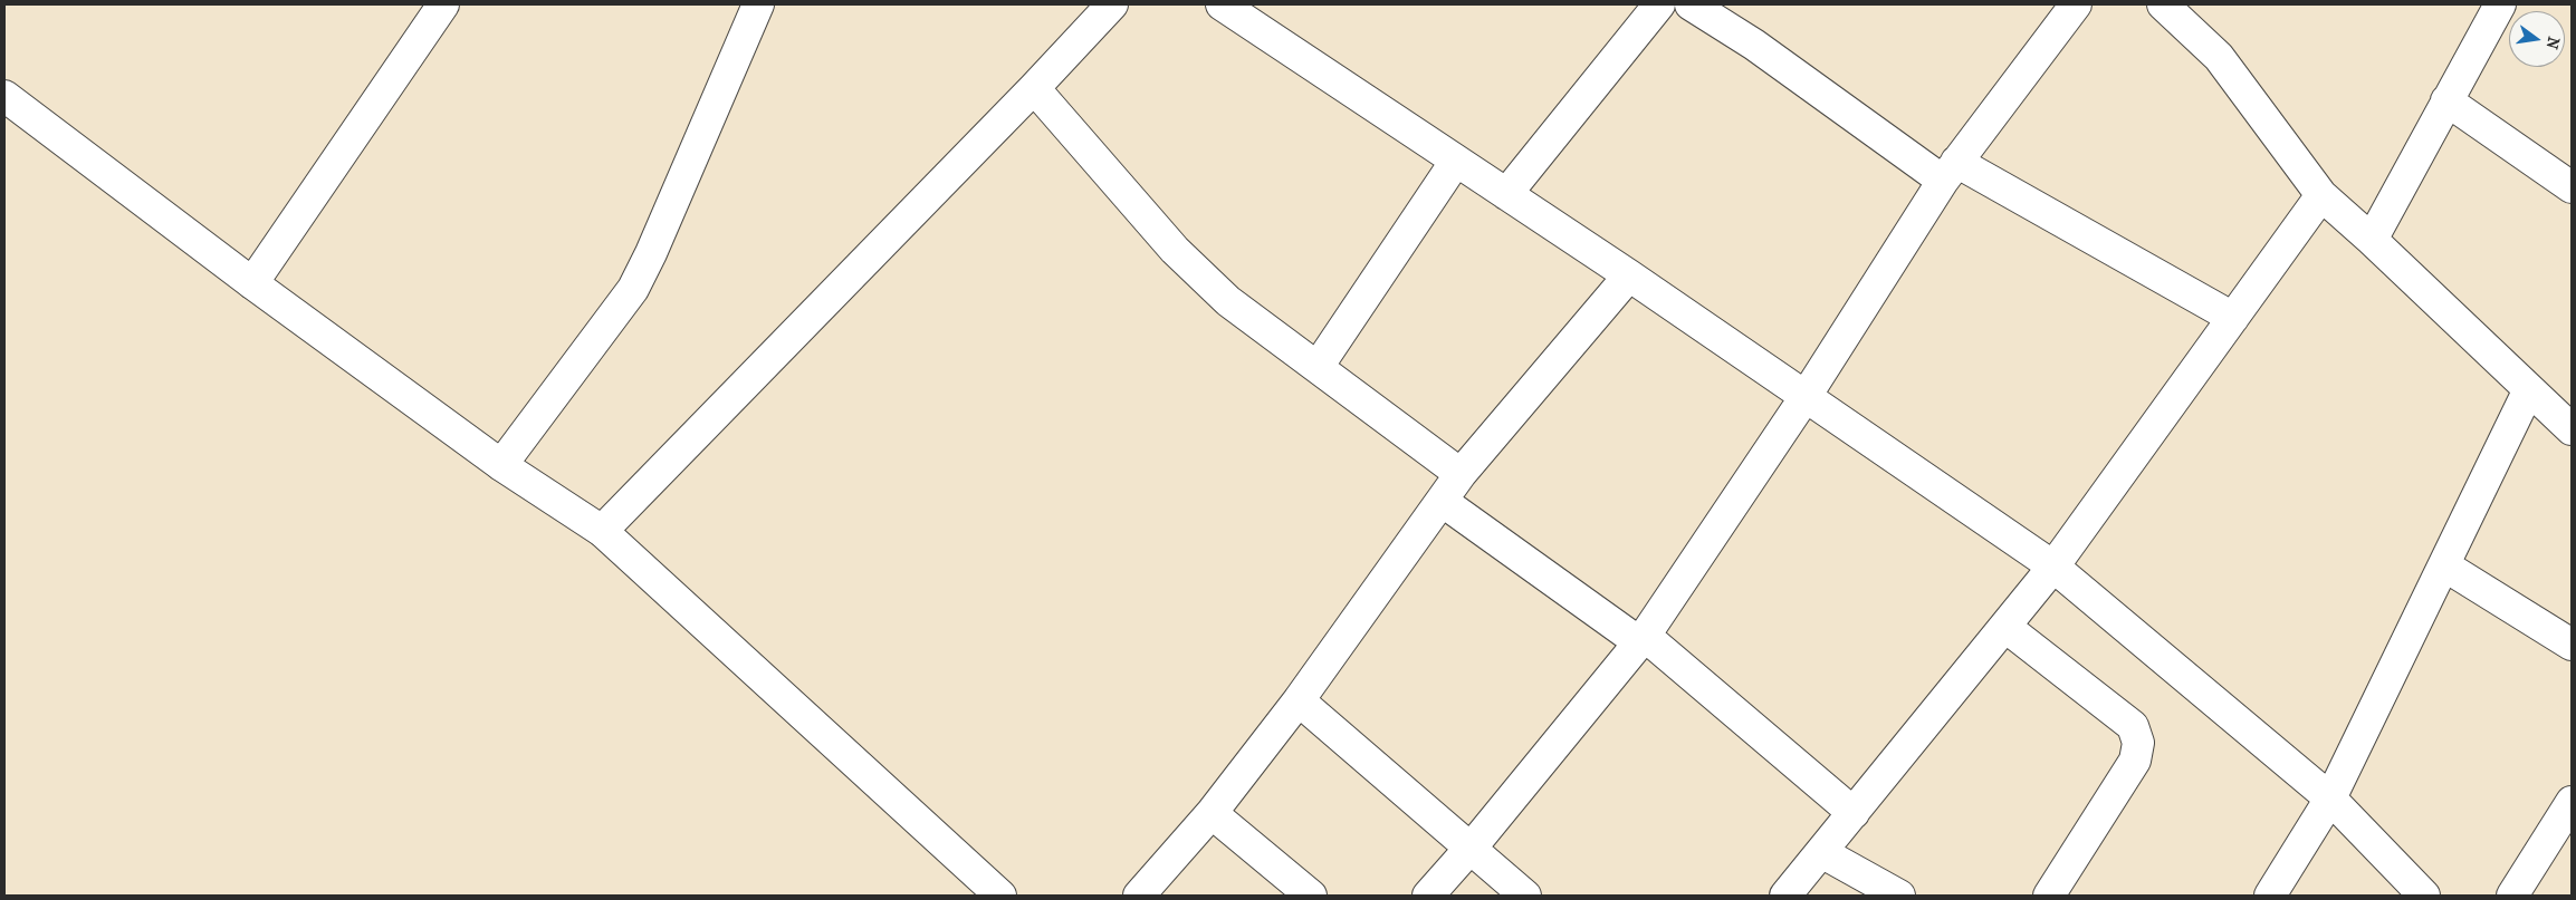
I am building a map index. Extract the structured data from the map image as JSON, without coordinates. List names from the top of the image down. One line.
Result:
{"north":"right"}
